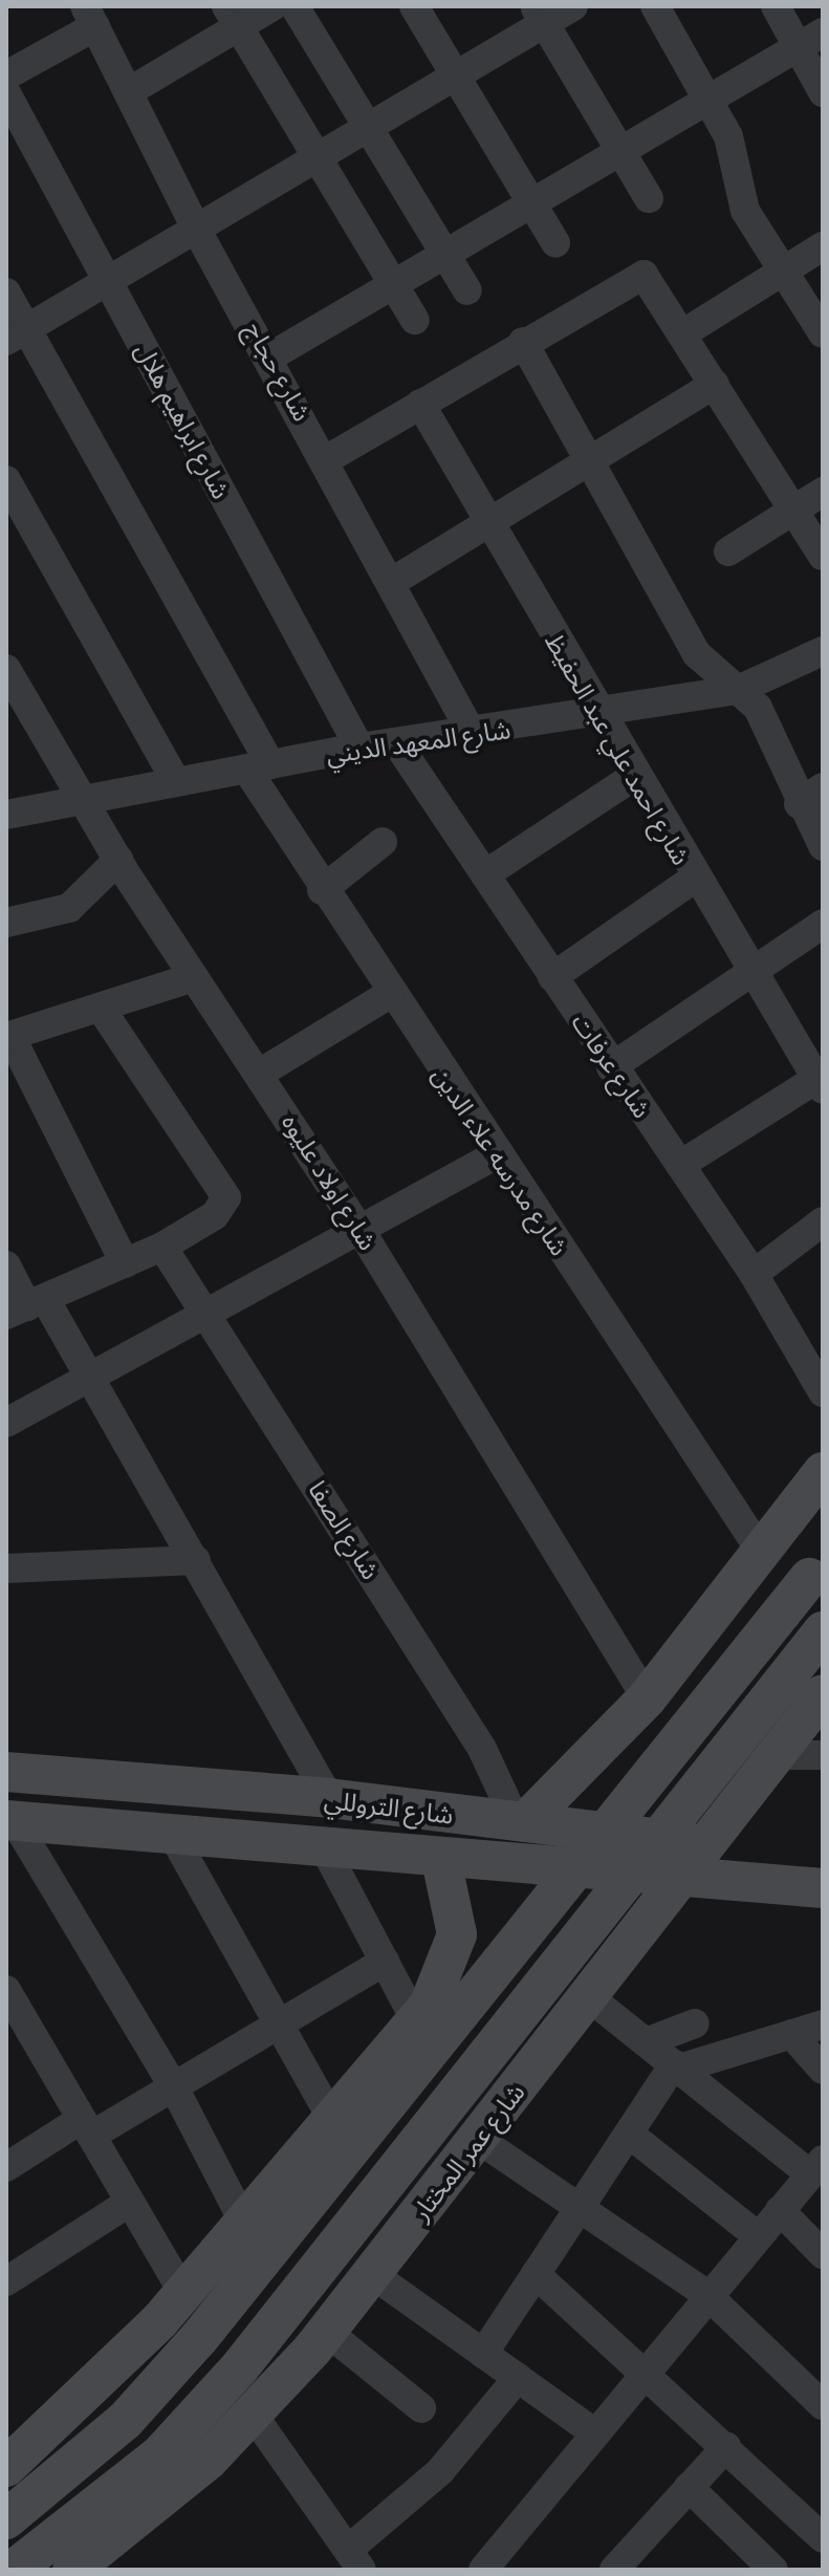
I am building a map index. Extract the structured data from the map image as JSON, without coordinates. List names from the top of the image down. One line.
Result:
{"streets":{"main road":["شارع التروللي","شارع عمر المختار"],"street":["شارع حجاج","شارع ابراهيم هلال","شارع المعهد الديني","شارع احمد علي عبد الحفيظ","شارع عرفات","شارع مدرسه علاء الدين","شارع اولاد عليوه","شارع الصفا"]},"crossings":[["شارع حجاج","شارع المعهد الديني"],["شارع ابراهيم هلال","شارع المعهد الديني"],["شارع المعهد الديني","شارع احمد علي عبد الحفيظ"],["شارع المعهد الديني","شارع عرفات"],["شارع المعهد الديني","شارع مدرسه علاء الدين"],["شارع المعهد الديني","شارع اولاد عليوه"],["شارع الصفا","شارع التروللي"],["شارع التروللي","شارع عمر المختار"]]}
